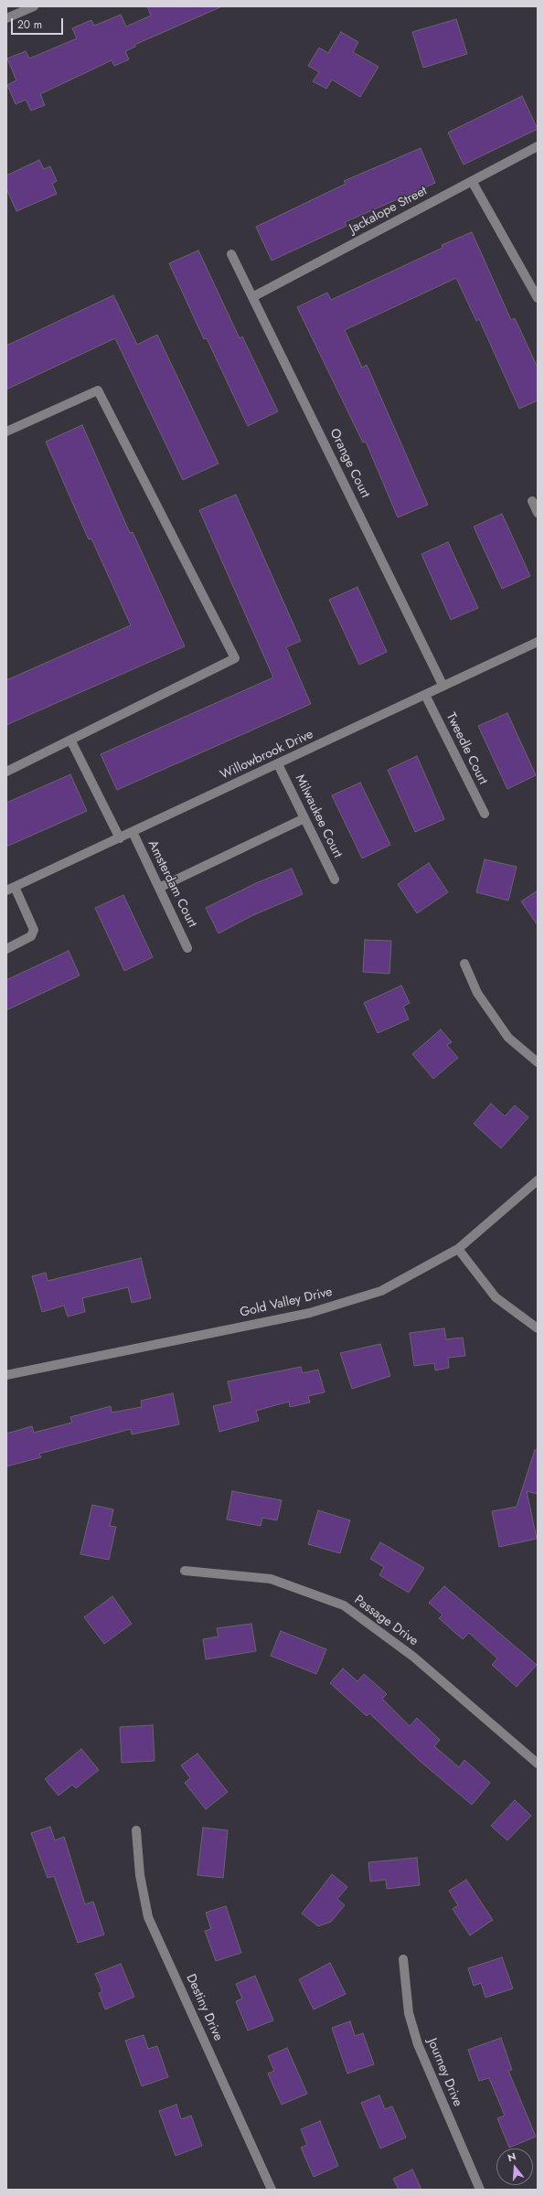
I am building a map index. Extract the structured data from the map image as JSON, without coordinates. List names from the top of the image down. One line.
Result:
{"streets":{"street":["Jackalope Street","Orange Court","Tweedle Court","Willowbrook Drive","Milwaukee Court","Amsterdam Court","Gold Valley Drive","Passage Drive","Destiny Drive","Journey Drive"]},"crossings":[["Jackalope Street","Orange Court"],["Orange Court","Willowbrook Drive"],["Tweedle Court","Willowbrook Drive"],["Willowbrook Drive","Milwaukee Court"],["Willowbrook Drive","Amsterdam Court"]],"scale_bar":"20 m","north":"top"}
